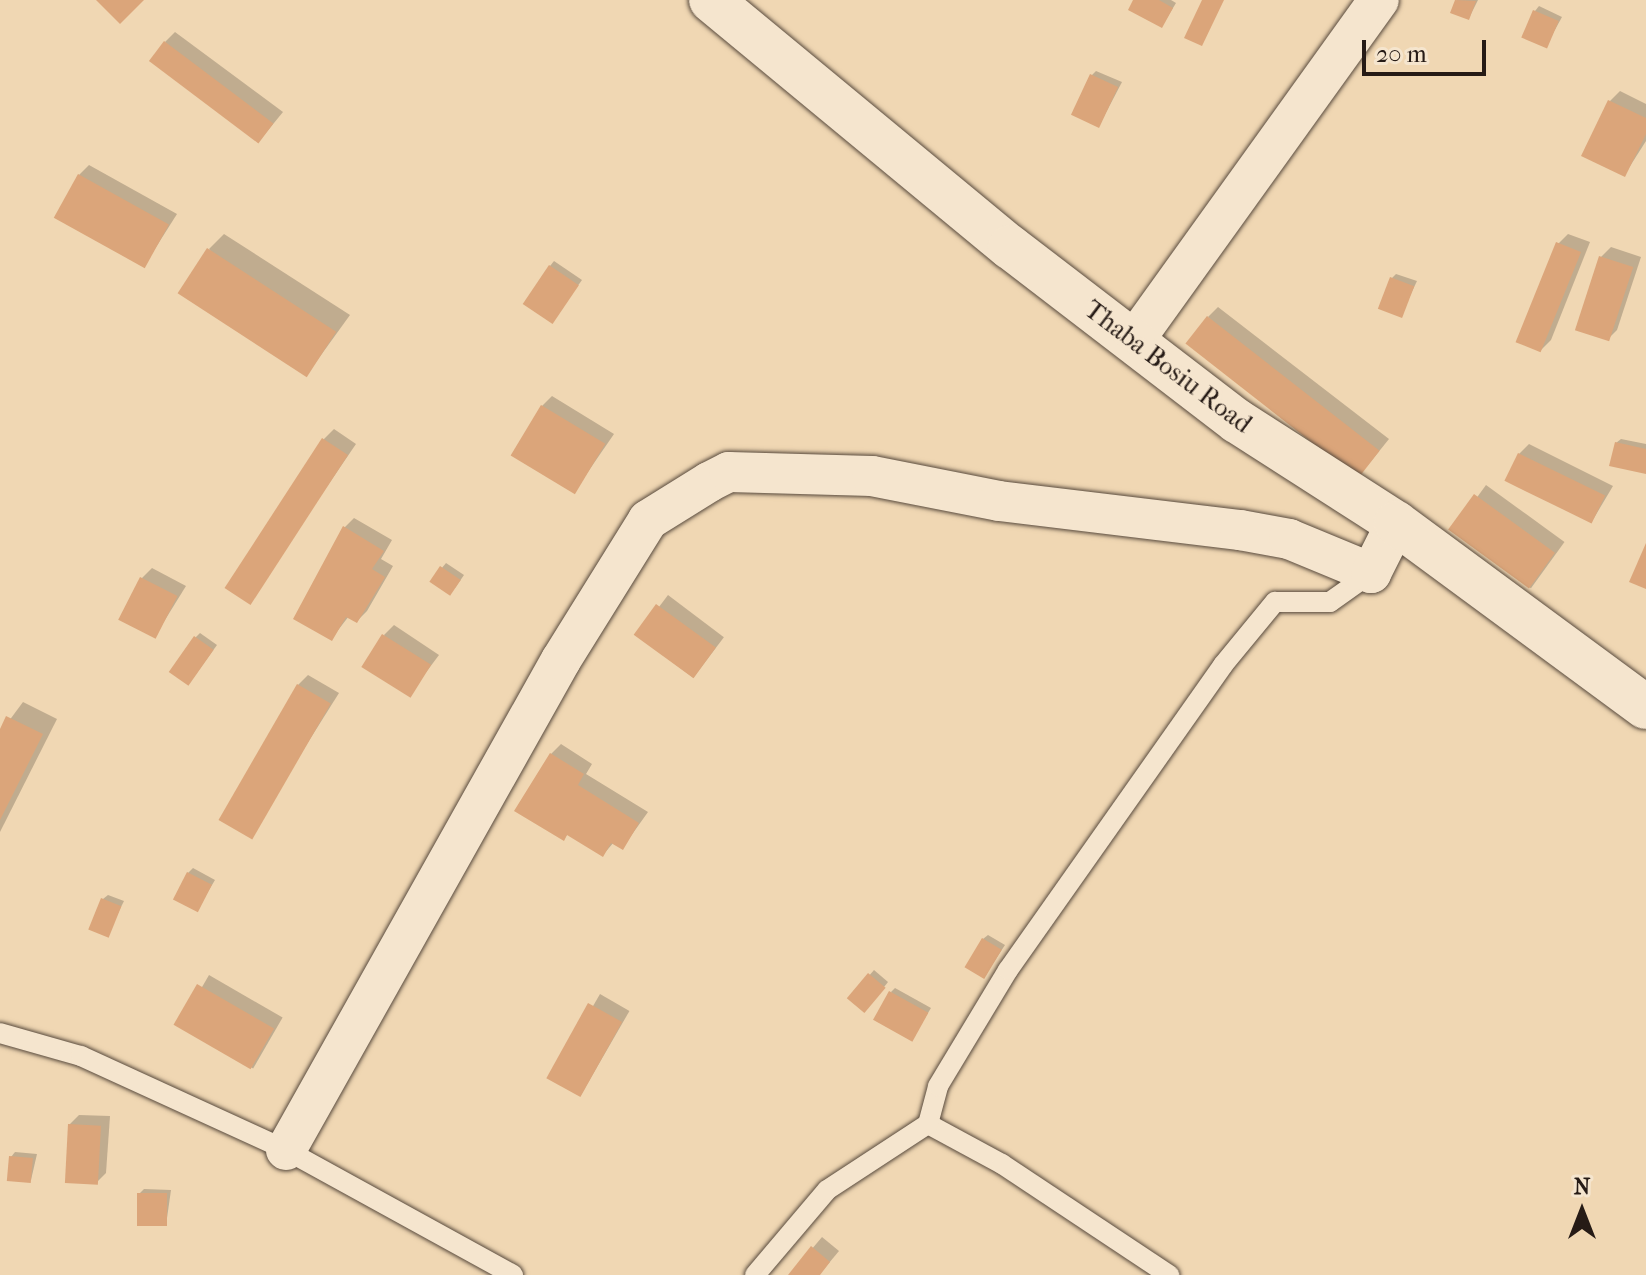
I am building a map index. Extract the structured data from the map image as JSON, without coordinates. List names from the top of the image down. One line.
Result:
{"streets":{"street":["Thaba Bosiu Road"]},"scale_bar":"20 m","north":"top"}
